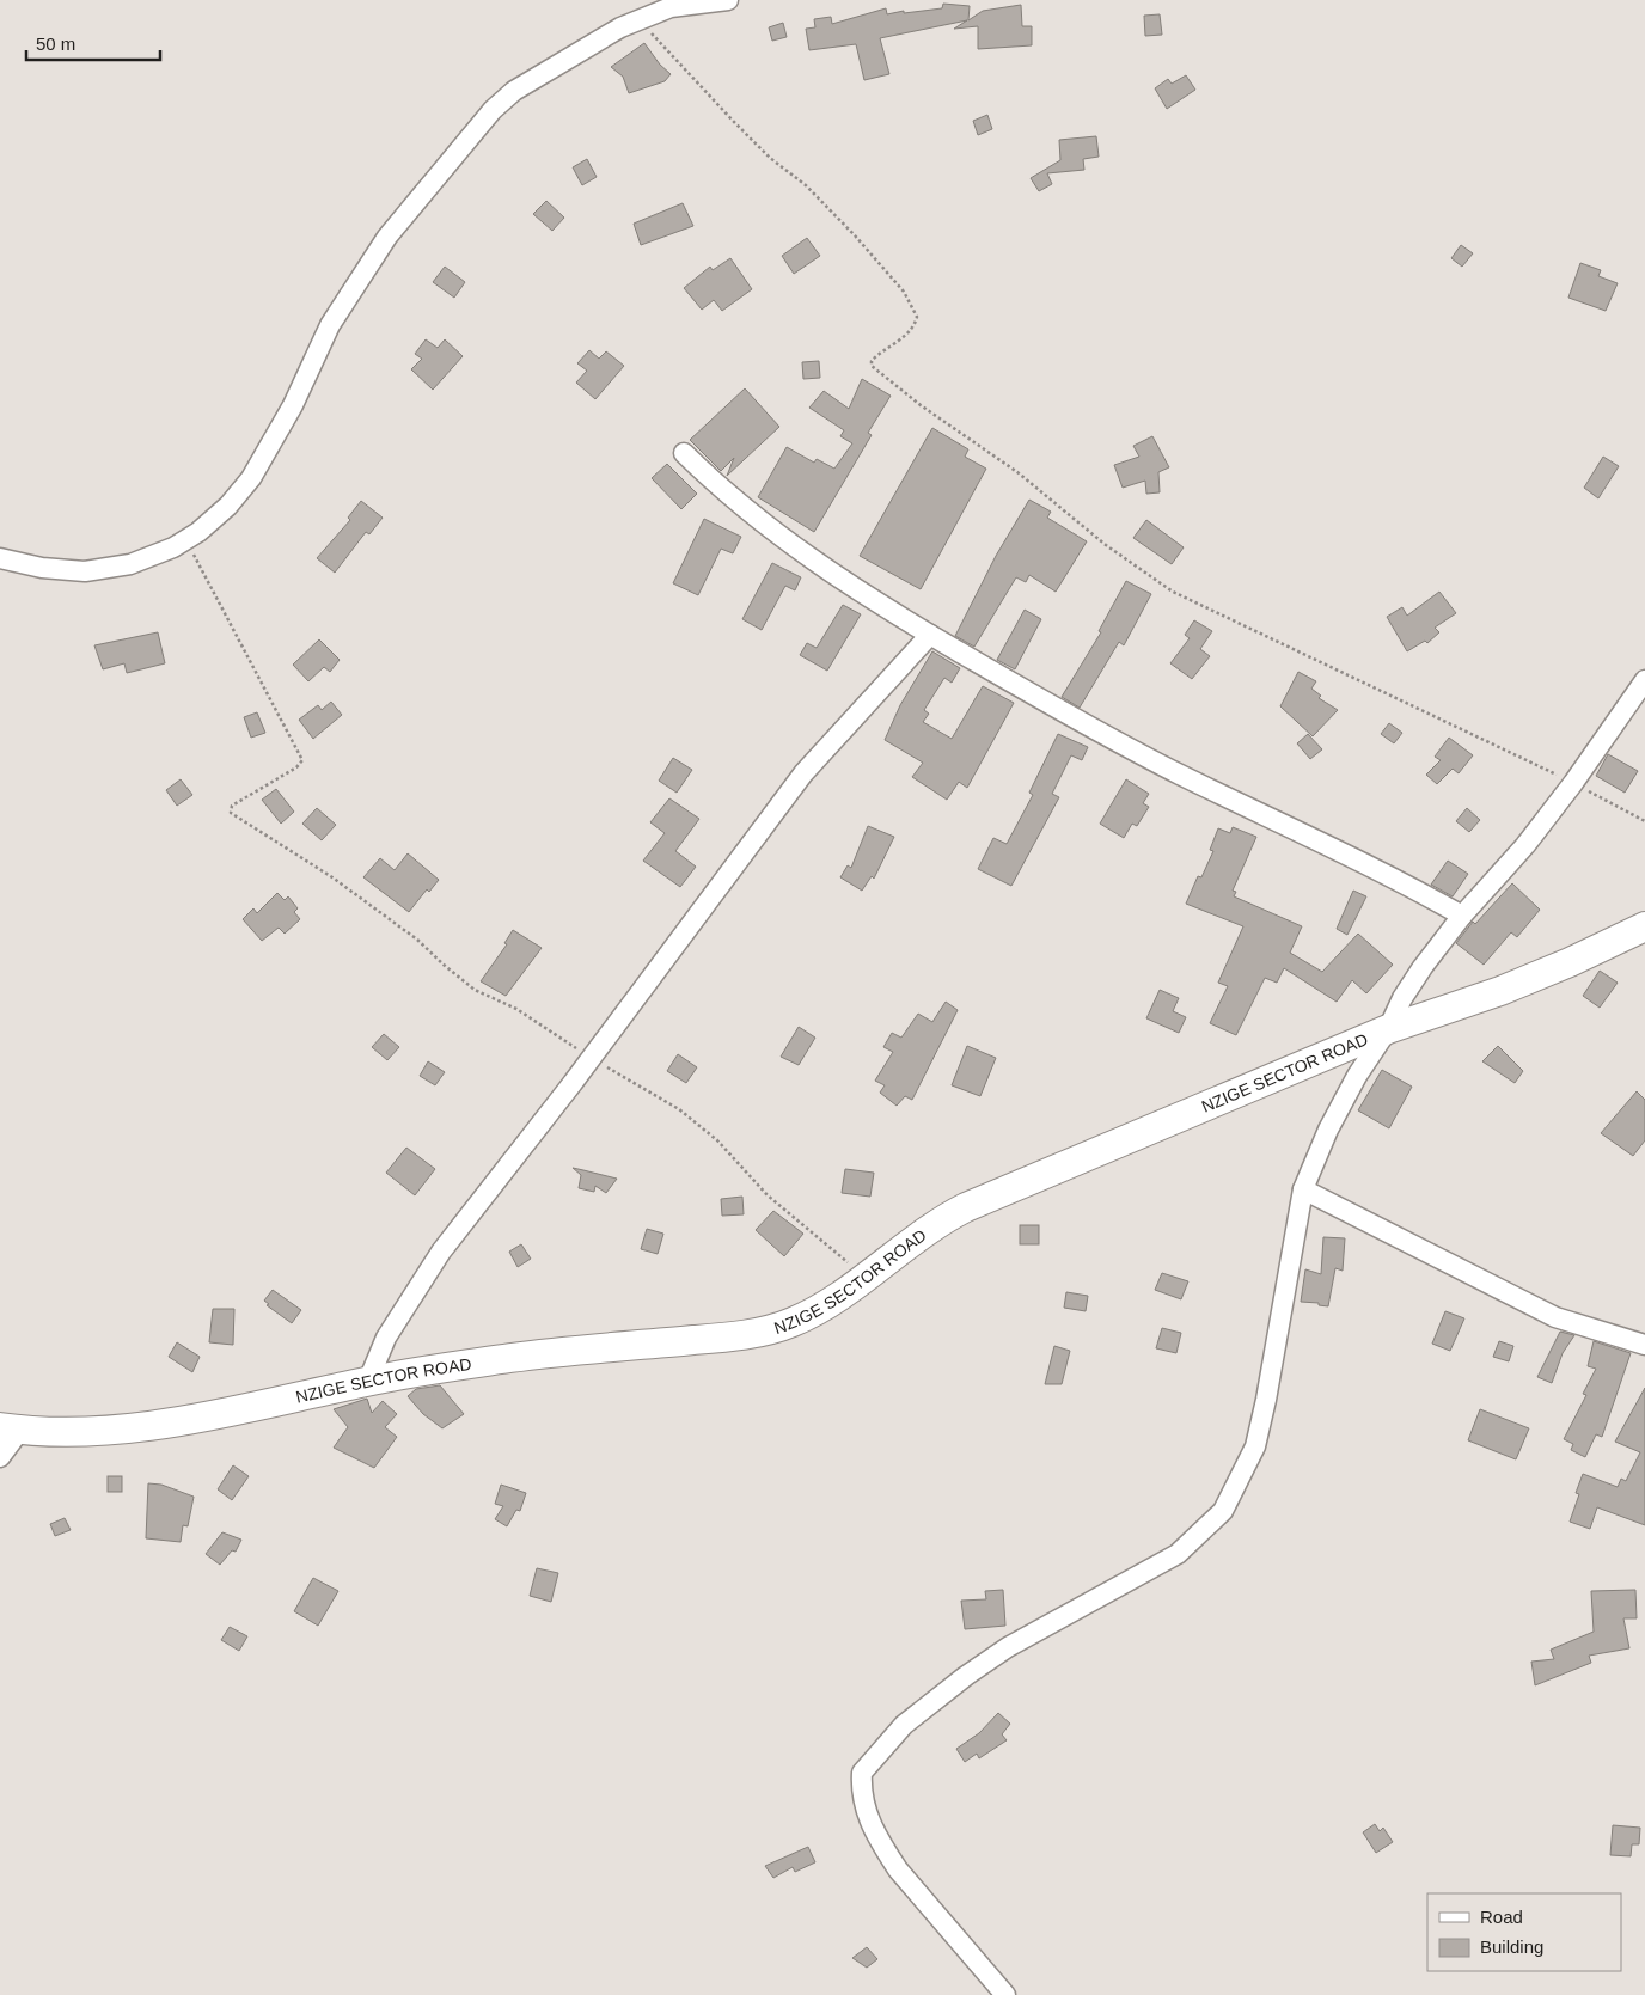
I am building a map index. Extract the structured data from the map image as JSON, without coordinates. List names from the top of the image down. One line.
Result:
{"streets":{"main road":["NZIGE SECTOR ROAD"]},"legend":["Road","Building"],"scale_bar":"50 m"}
